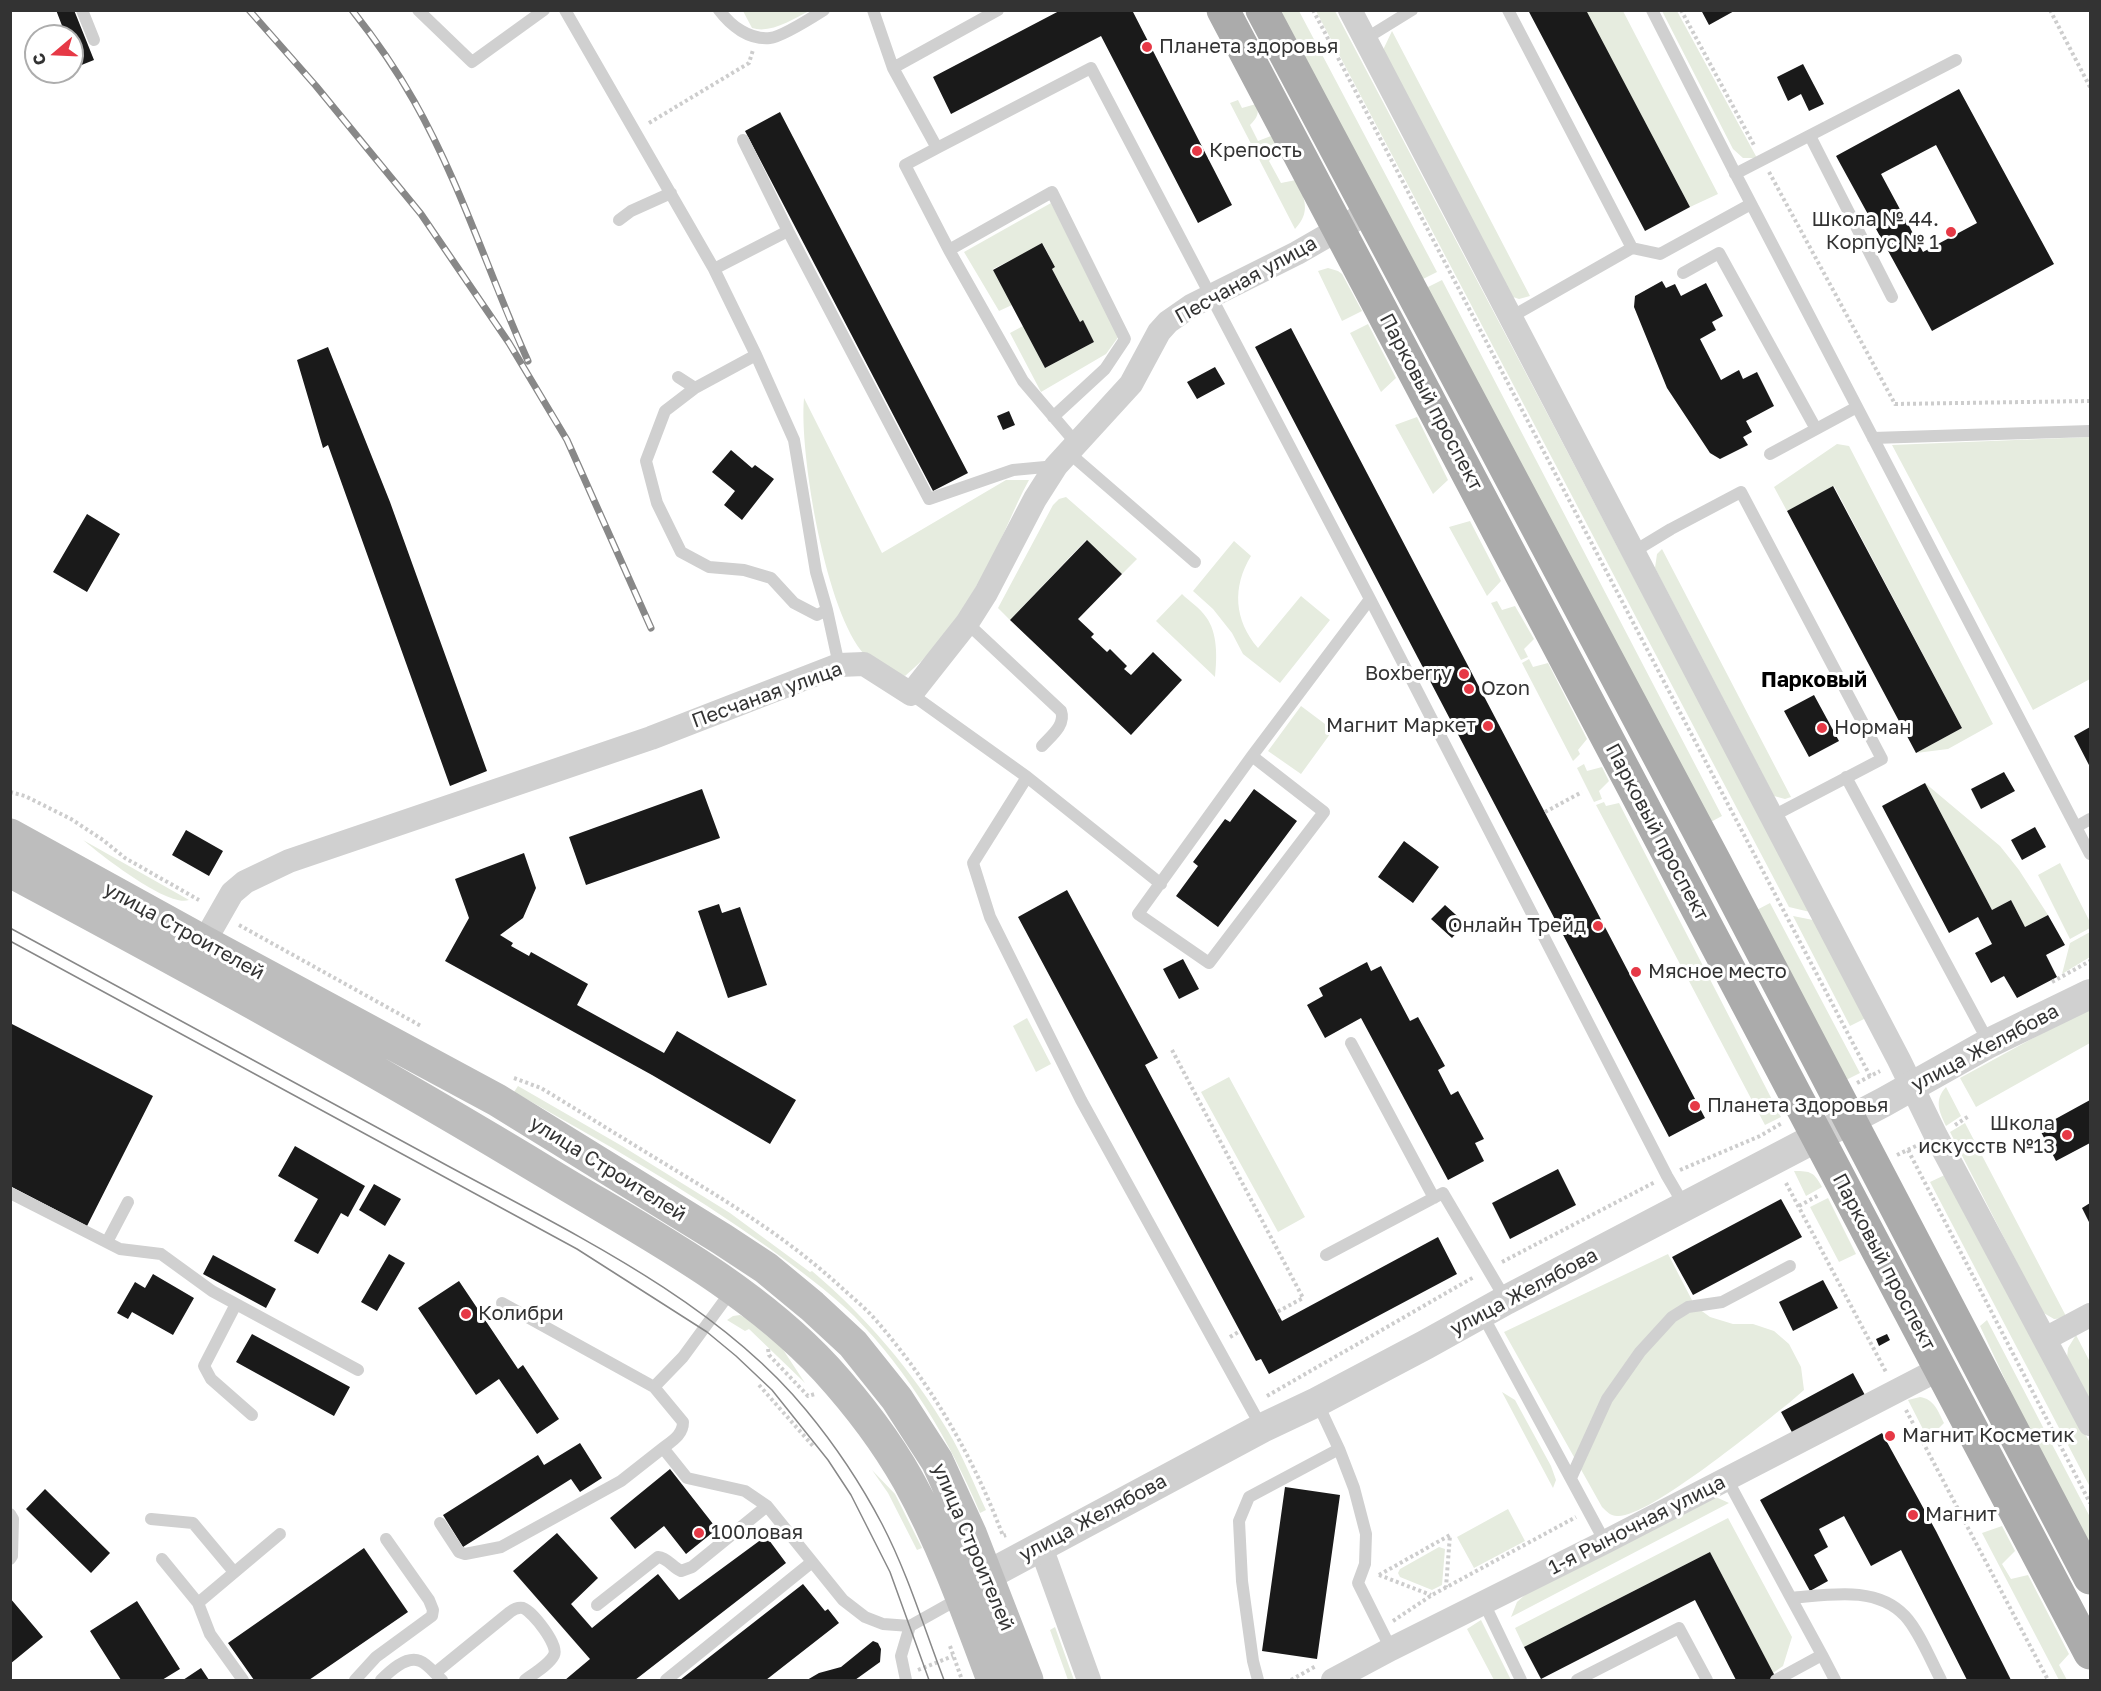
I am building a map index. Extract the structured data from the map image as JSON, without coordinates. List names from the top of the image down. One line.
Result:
{"streets":{"main road":["Парковый проспект","улица Строителей","улица Желябова"],"street":["Песчаная улица","1-я Рыночная улица"]},"crossings":[["Песчаная улица","Парковый проспект"],["Песчаная улица","улица Строителей"],["Парковый проспект","улица Желябова"],["Парковый проспект","1-я Рыночная улица"],["улица Строителей","улица Желябова"]],"districts":["Парковый"],"places":["Планета здоровья","Крепость","Школа № 44. Корпус № 1","Boxberry","Ozon","Магнит Маркет","Норман","Онлайн Трейд","Мясное место","Планета Здоровья","Школа искусств №13","Колибри","Магнит Косметик","Магнит","100ловая"],"north":"left"}
